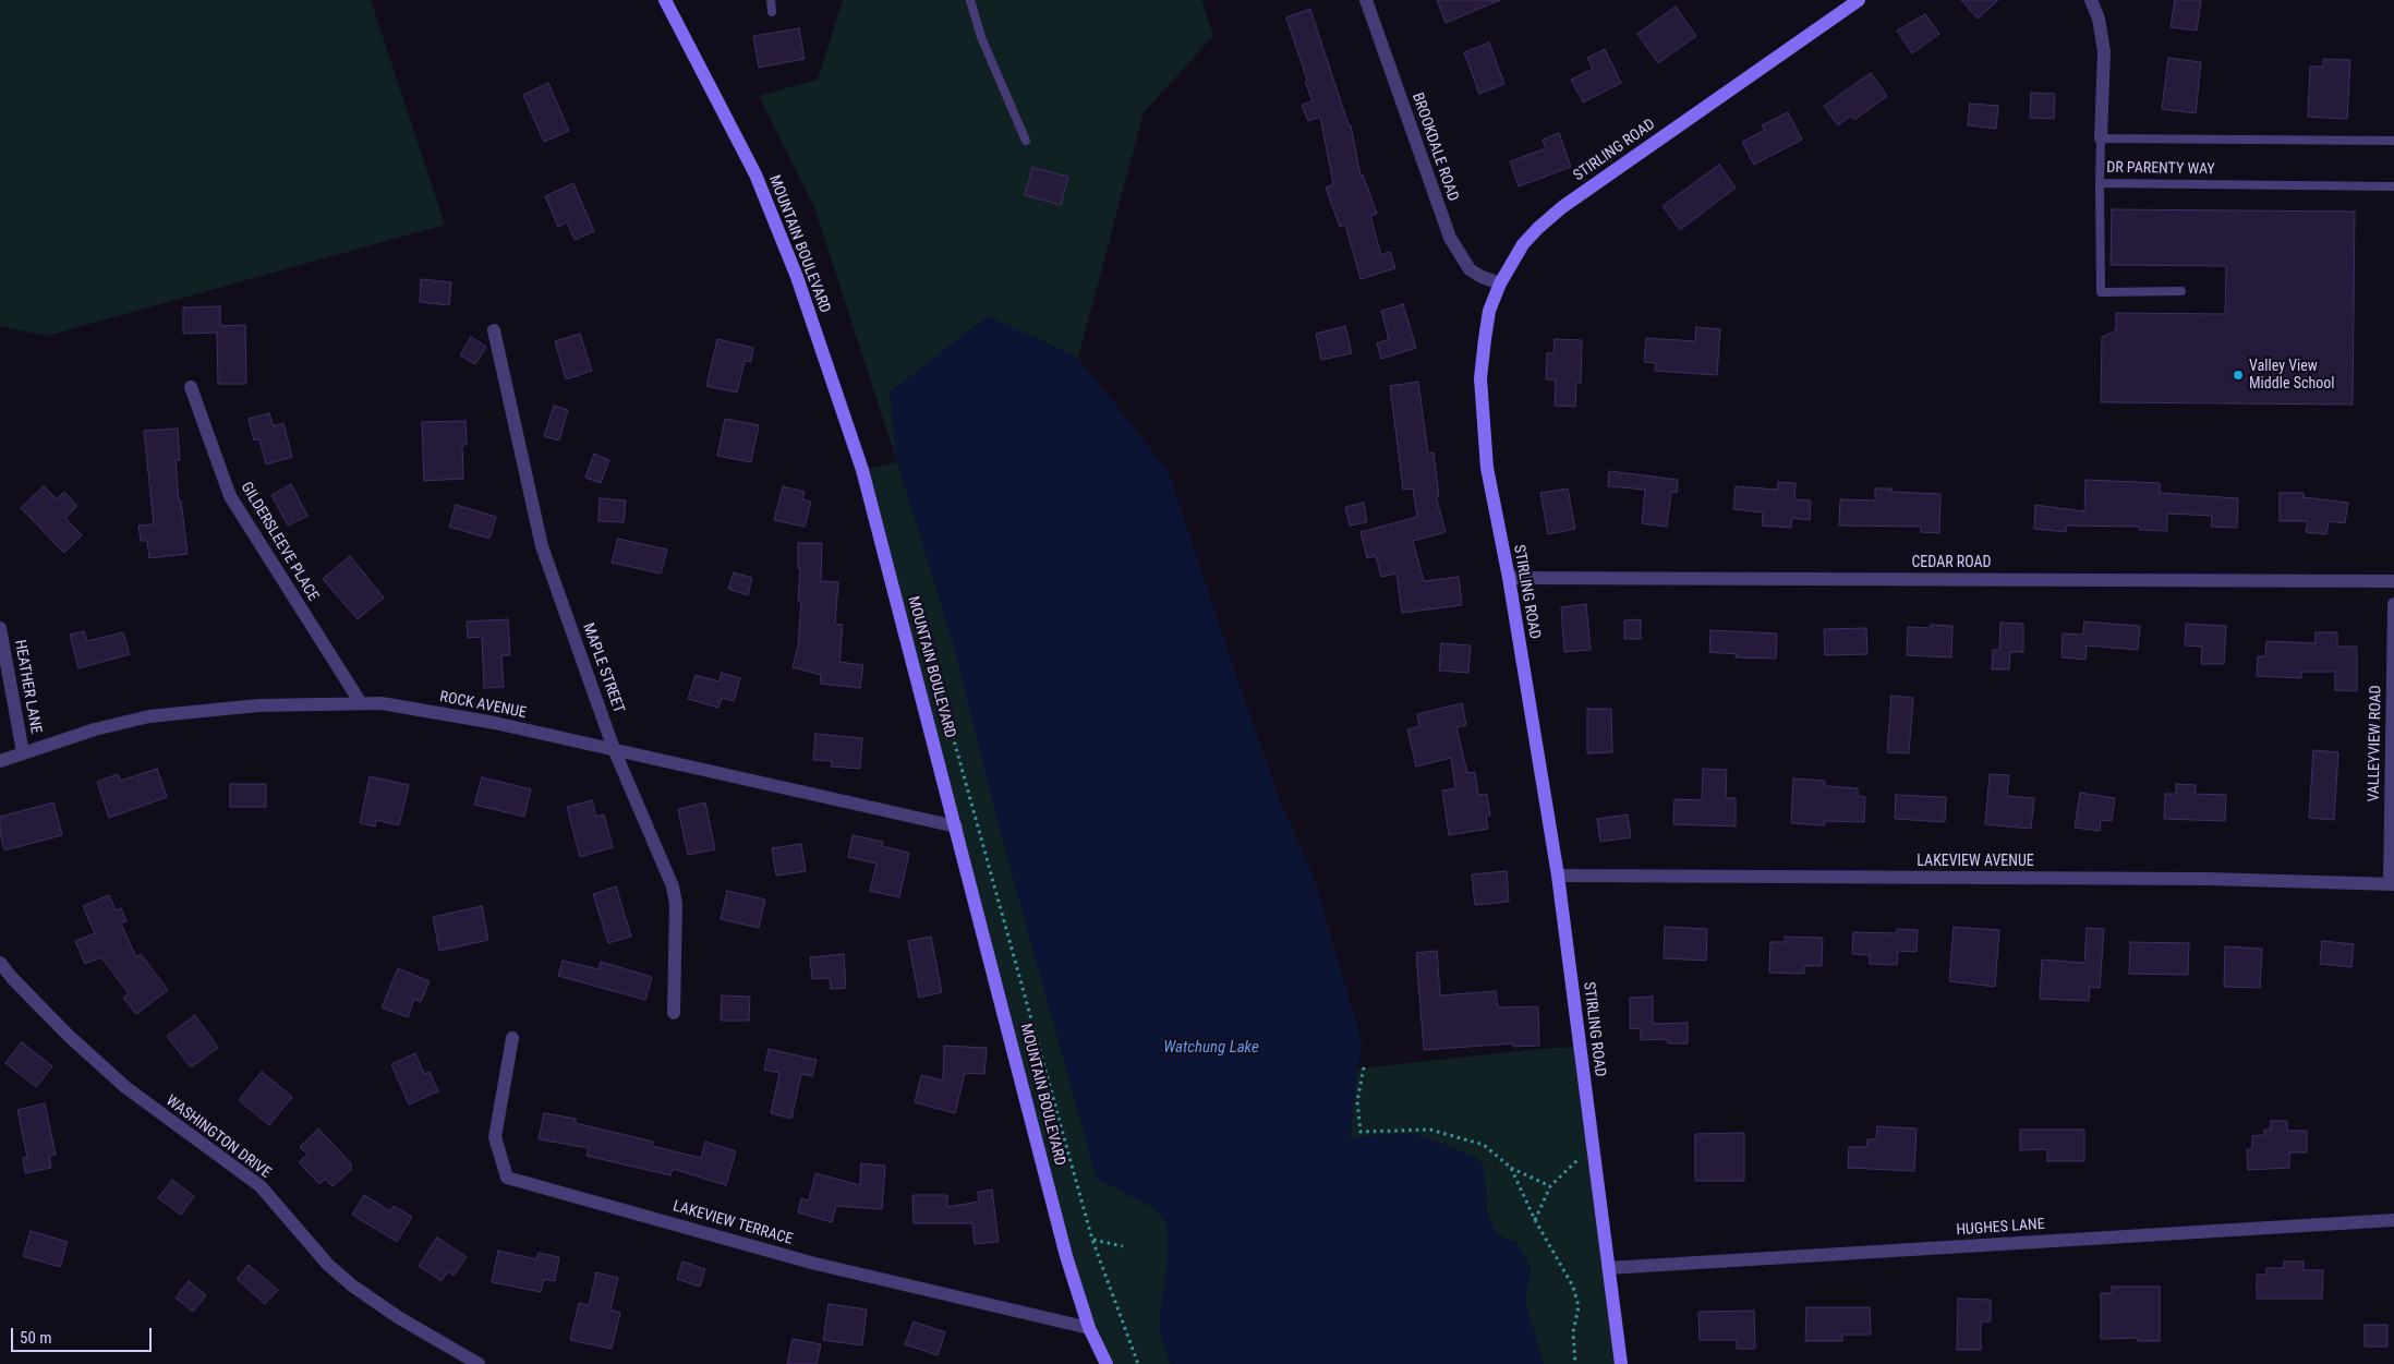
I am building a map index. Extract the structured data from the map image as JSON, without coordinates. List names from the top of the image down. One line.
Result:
{"streets":{"street":["BROOKDALE ROAD","STIRLING ROAD","MOUNTAIN BOULEVARD","GILDERSLEEVE PLACE","CEDAR ROAD","MAPLE STREET","HEATHER LANE","ROCK AVENUE","VALLEYVIEW ROAD","LAKEVIEW AVENUE","WASHINGTON DRIVE","LAKEVIEW TERRACE","HUGHES LANE"],"lane":["DR PARENTY WAY"]},"crossings":[["BROOKDALE ROAD","STIRLING ROAD"],["STIRLING ROAD","CEDAR ROAD"],["STIRLING ROAD","LAKEVIEW AVENUE"],["STIRLING ROAD","HUGHES LANE"],["MOUNTAIN BOULEVARD","ROCK AVENUE"],["MOUNTAIN BOULEVARD","LAKEVIEW TERRACE"],["GILDERSLEEVE PLACE","ROCK AVENUE"],["MAPLE STREET","ROCK AVENUE"],["HEATHER LANE","ROCK AVENUE"],["VALLEYVIEW ROAD","LAKEVIEW AVENUE"]],"water":["Watchung Lake"],"places":["Valley View Middle School"],"scale_bar":"50 m"}
